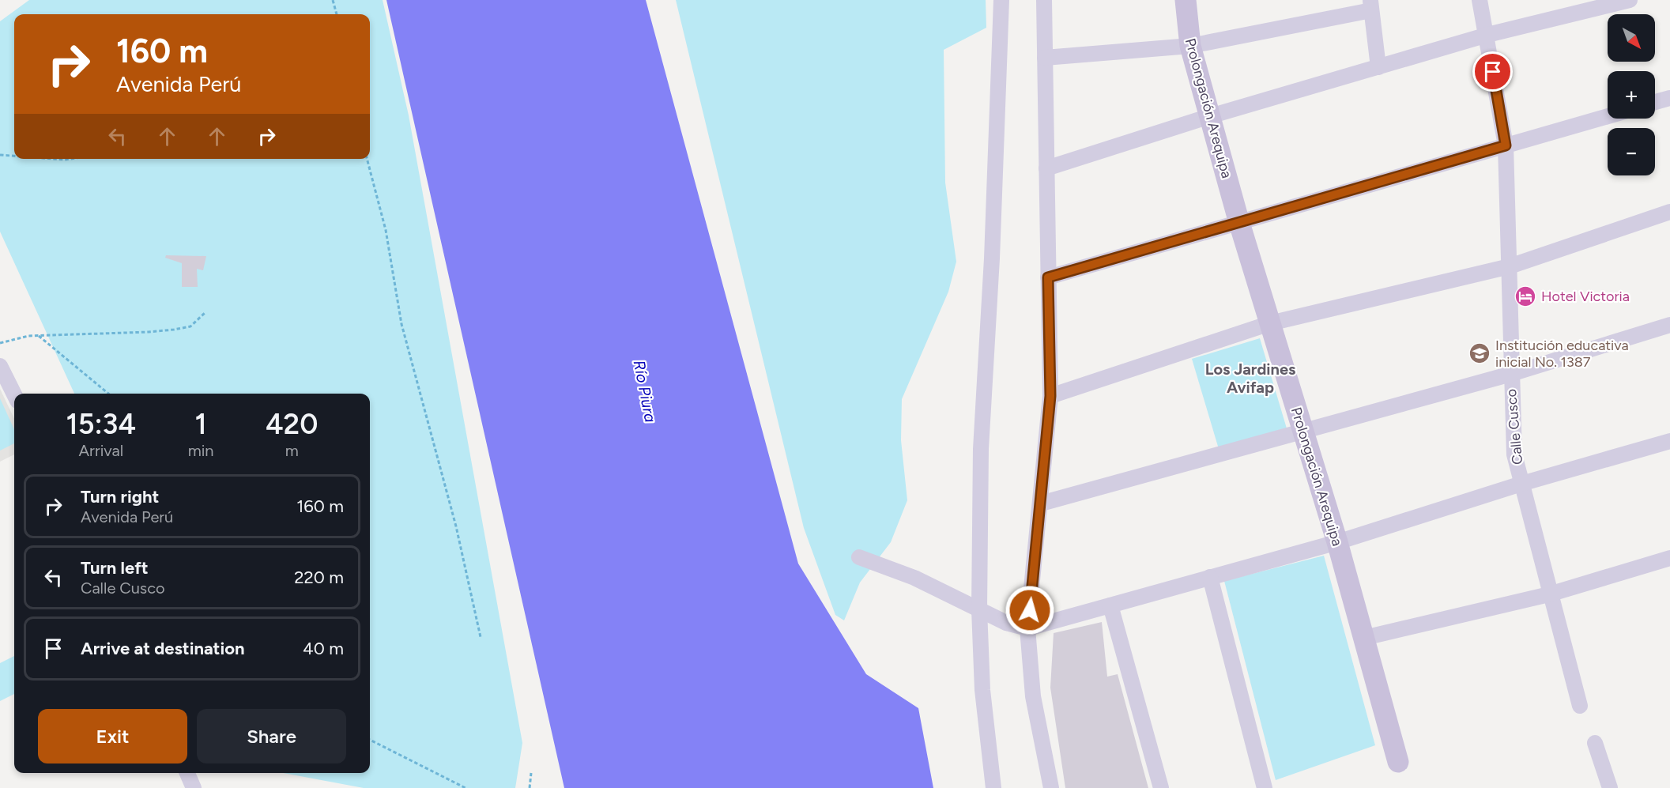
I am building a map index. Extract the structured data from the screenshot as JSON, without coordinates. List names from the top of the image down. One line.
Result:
{"streets":{"street":["Prolongación Arequipa","Calle Cusco"]},"districts":["Los Jardines Avifap"],"water":["Río Piura"],"places":{"hotel":["Hotel Victoria"],"school or university":["Institución educativa inicial No. 1387"]},"north":"bottom right","page":{"map_buttons":["+","−"],"turn":["160 m","Avenida Perú"],"eta":["15:34","Arrival","1","min","420","m"],"list":[{"name":"Turn right","note":"Avenida Perú","value":"160 m"},{"name":"Turn left","note":"Calle Cusco","value":"220 m"},{"name":"Arrive at destination","value":"40 m"}],"buttons":["Exit","Share"]}}
